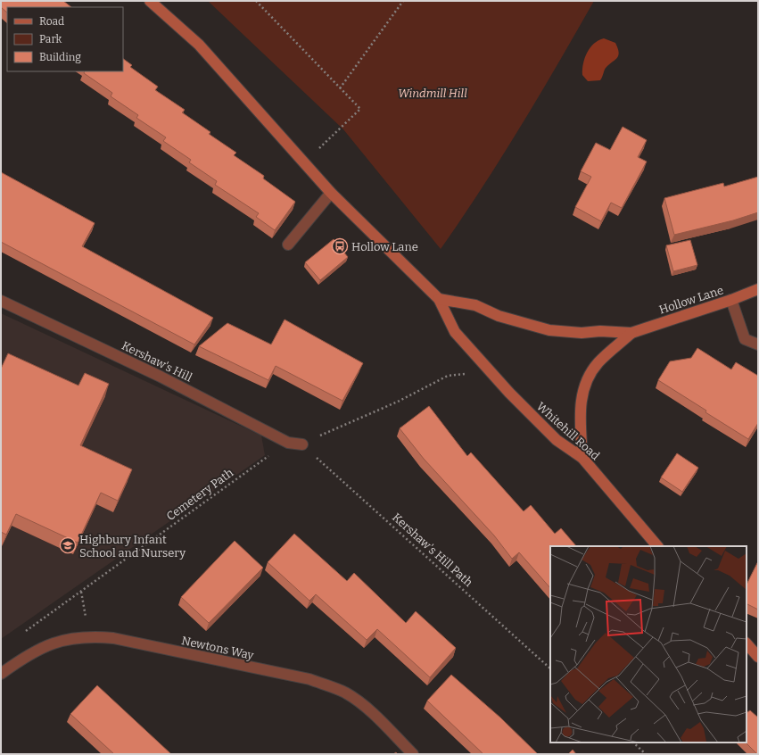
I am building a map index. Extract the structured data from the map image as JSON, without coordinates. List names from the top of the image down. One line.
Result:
{"streets":{"street":["Hollow Lane","Kershaw's Hill","Whitehill Road","Newtons Way"],"path":["Cemetery Path","Kershaw's Hill Path"]},"crossings":[["Hollow Lane","Whitehill Road"],["Kershaw's Hill","Cemetery Path"],["Kershaw's Hill","Kershaw's Hill Path"]],"parks":["Windmill Hill"],"places":{"bus stop":["Hollow Lane"],"school or university":["Highbury Infant School and Nursery"]},"legend":["Road","Park","Building"]}
